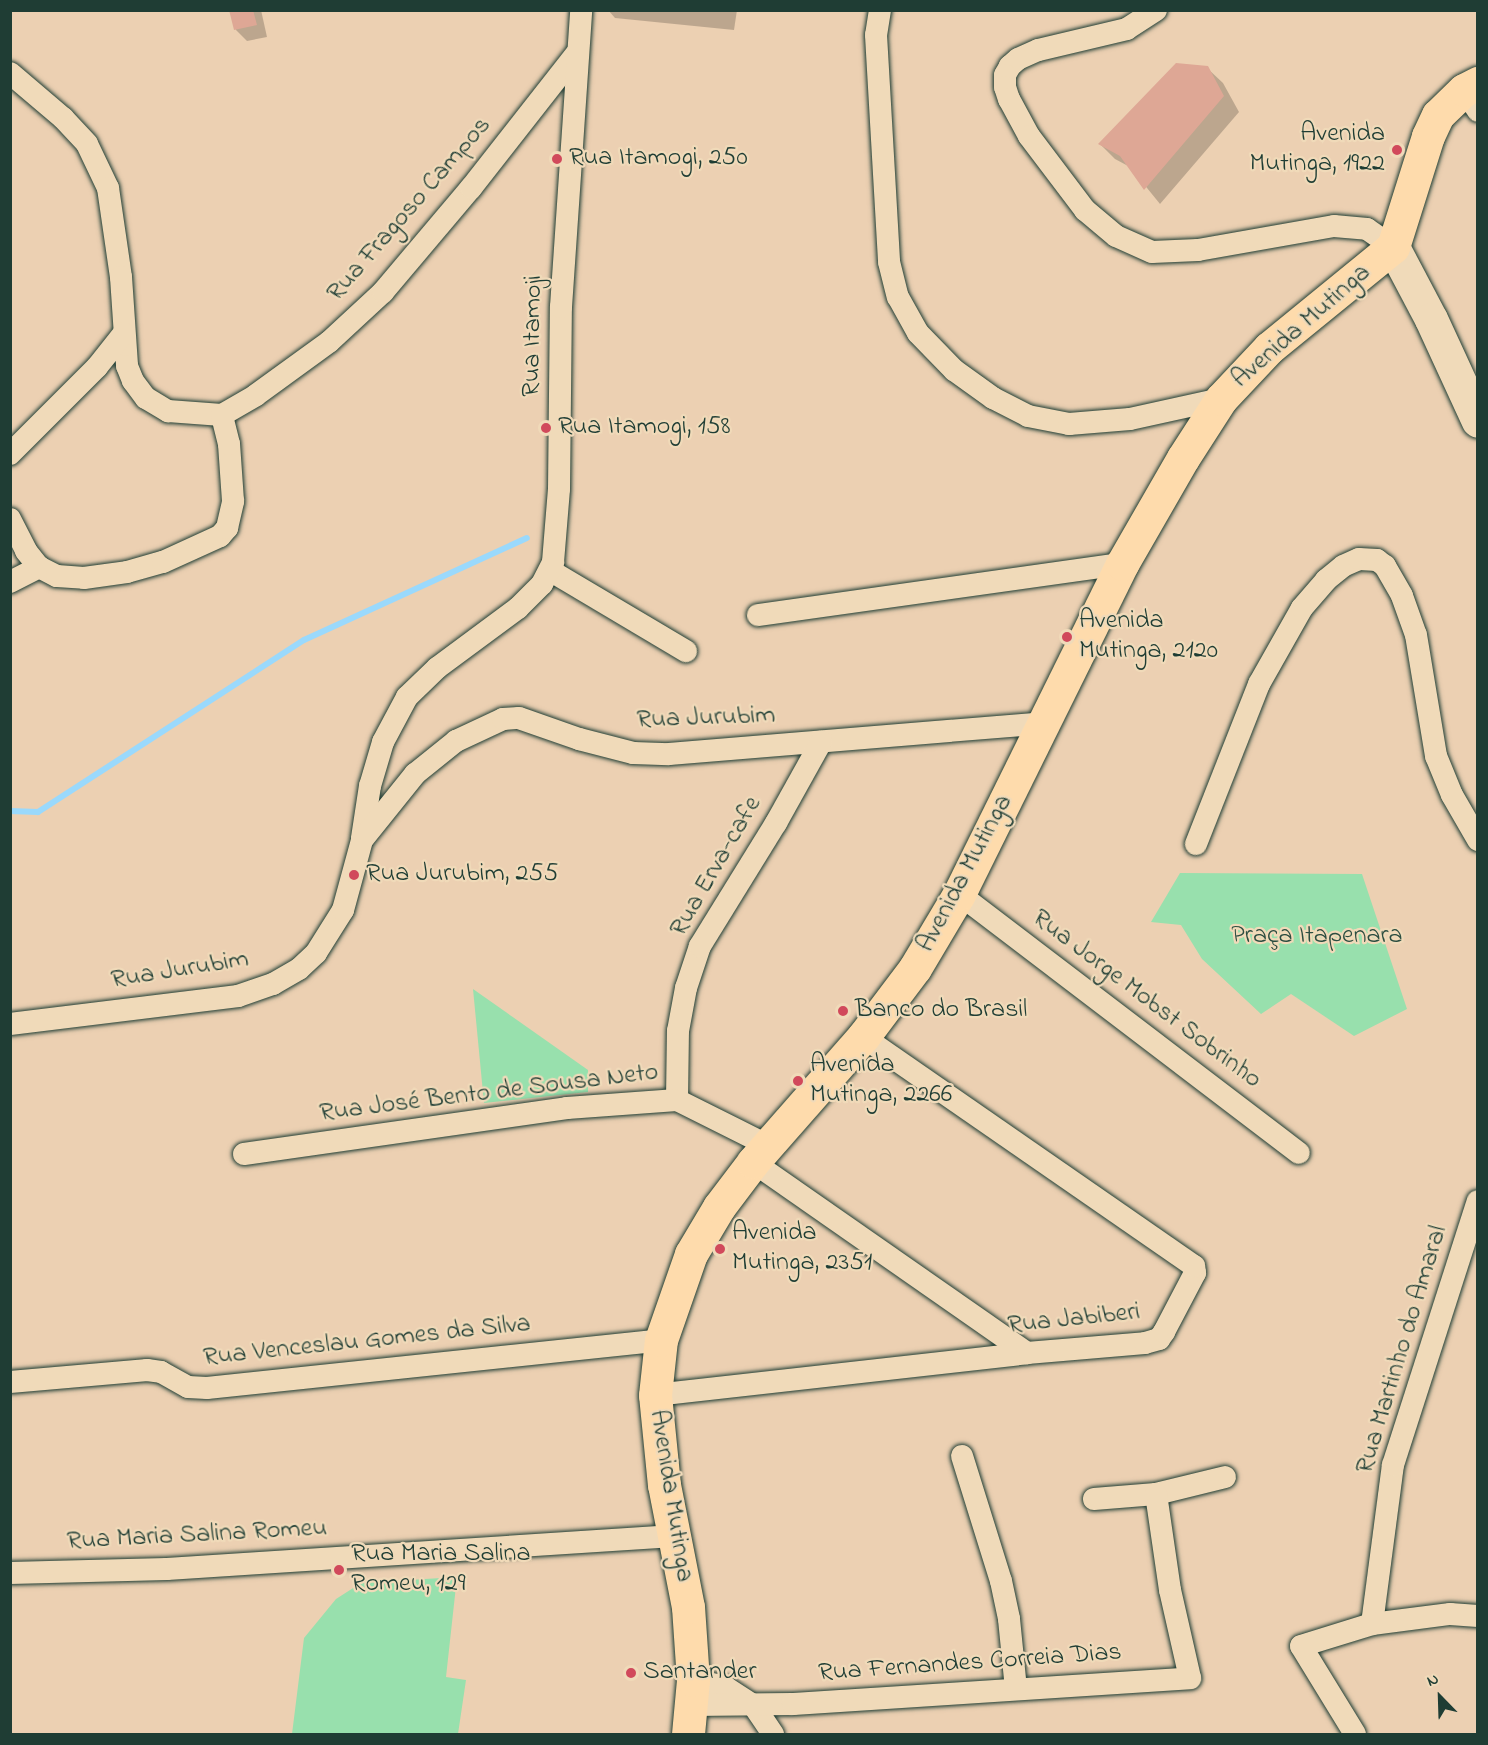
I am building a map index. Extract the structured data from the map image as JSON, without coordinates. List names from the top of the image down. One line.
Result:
{"streets":{"main road":["Avenida Mutinga"],"street":["Rua Fragoso Campos","Rua Itamoji","Rua Jurubim","Rua Erva-cafe","Rua Jorge Mobst Sobrinho","Rua José Bento de Sousa Neto","Rua Jabiberi","Rua Venceslau Gomes da Silva","Rua Martinho do Amaral","Rua Maria Salina Romeu","Rua Fernandes Correia Dias"]},"crossings":[["Rua Fragoso Campos","Rua Itamoji"],["Avenida Mutinga","Rua Jurubim"],["Avenida Mutinga","Rua Jorge Mobst Sobrinho"],["Avenida Mutinga","Rua José Bento de Sousa Neto"],["Avenida Mutinga","Rua Jabiberi"],["Avenida Mutinga","Rua Venceslau Gomes da Silva"],["Avenida Mutinga","Rua Maria Salina Romeu"],["Rua Jurubim","Rua Erva-cafe"],["Rua Erva-cafe","Rua José Bento de Sousa Neto"],["Rua José Bento de Sousa Neto","Rua Jabiberi"]],"parks":["Praça Itapenara"],"places":["Avenida Mutinga, 1922","Rua Itamogi, 250","Rua Itamogi, 158","Avenida Mutinga, 2120","Rua Jurubim, 255","Banco do Brasil","Avenida Mutinga, 2266","Avenida Mutinga, 2351","Rua Maria Salina Romeu, 129","Santander"],"north":"top left"}
